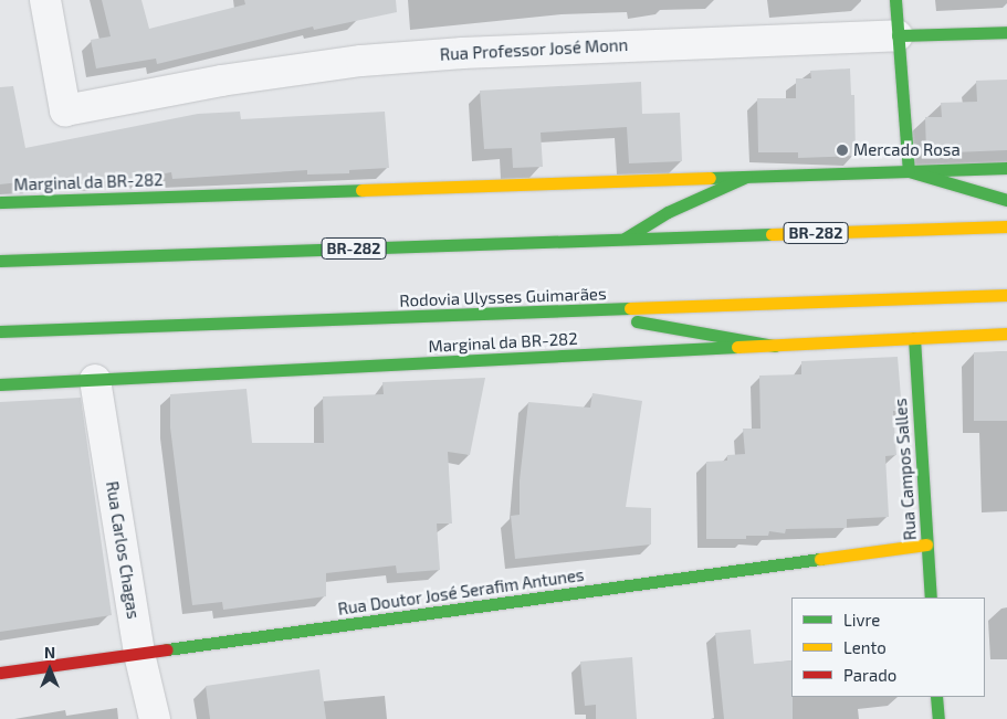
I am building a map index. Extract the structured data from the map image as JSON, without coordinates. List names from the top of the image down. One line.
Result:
{"streets":{"main road":["Rua Professor José Monn","Marginal da BR-282","BR-282","Rodovia Ulysses Guimarães","Rua Campos Salles","Rua Doutor José Serafim Antunes"],"street":["Rua Carlos Chagas"]},"crossings":[["Marginal da BR-282","Rua Campos Salles"],["Marginal da BR-282","Rua Carlos Chagas"],["Rua Campos Salles","Rua Doutor José Serafim Antunes"],["Rua Carlos Chagas","Rua Doutor José Serafim Antunes"]],"places":["Mercado Rosa"],"legend":["Livre","Lento","Parado"],"north":"top"}
